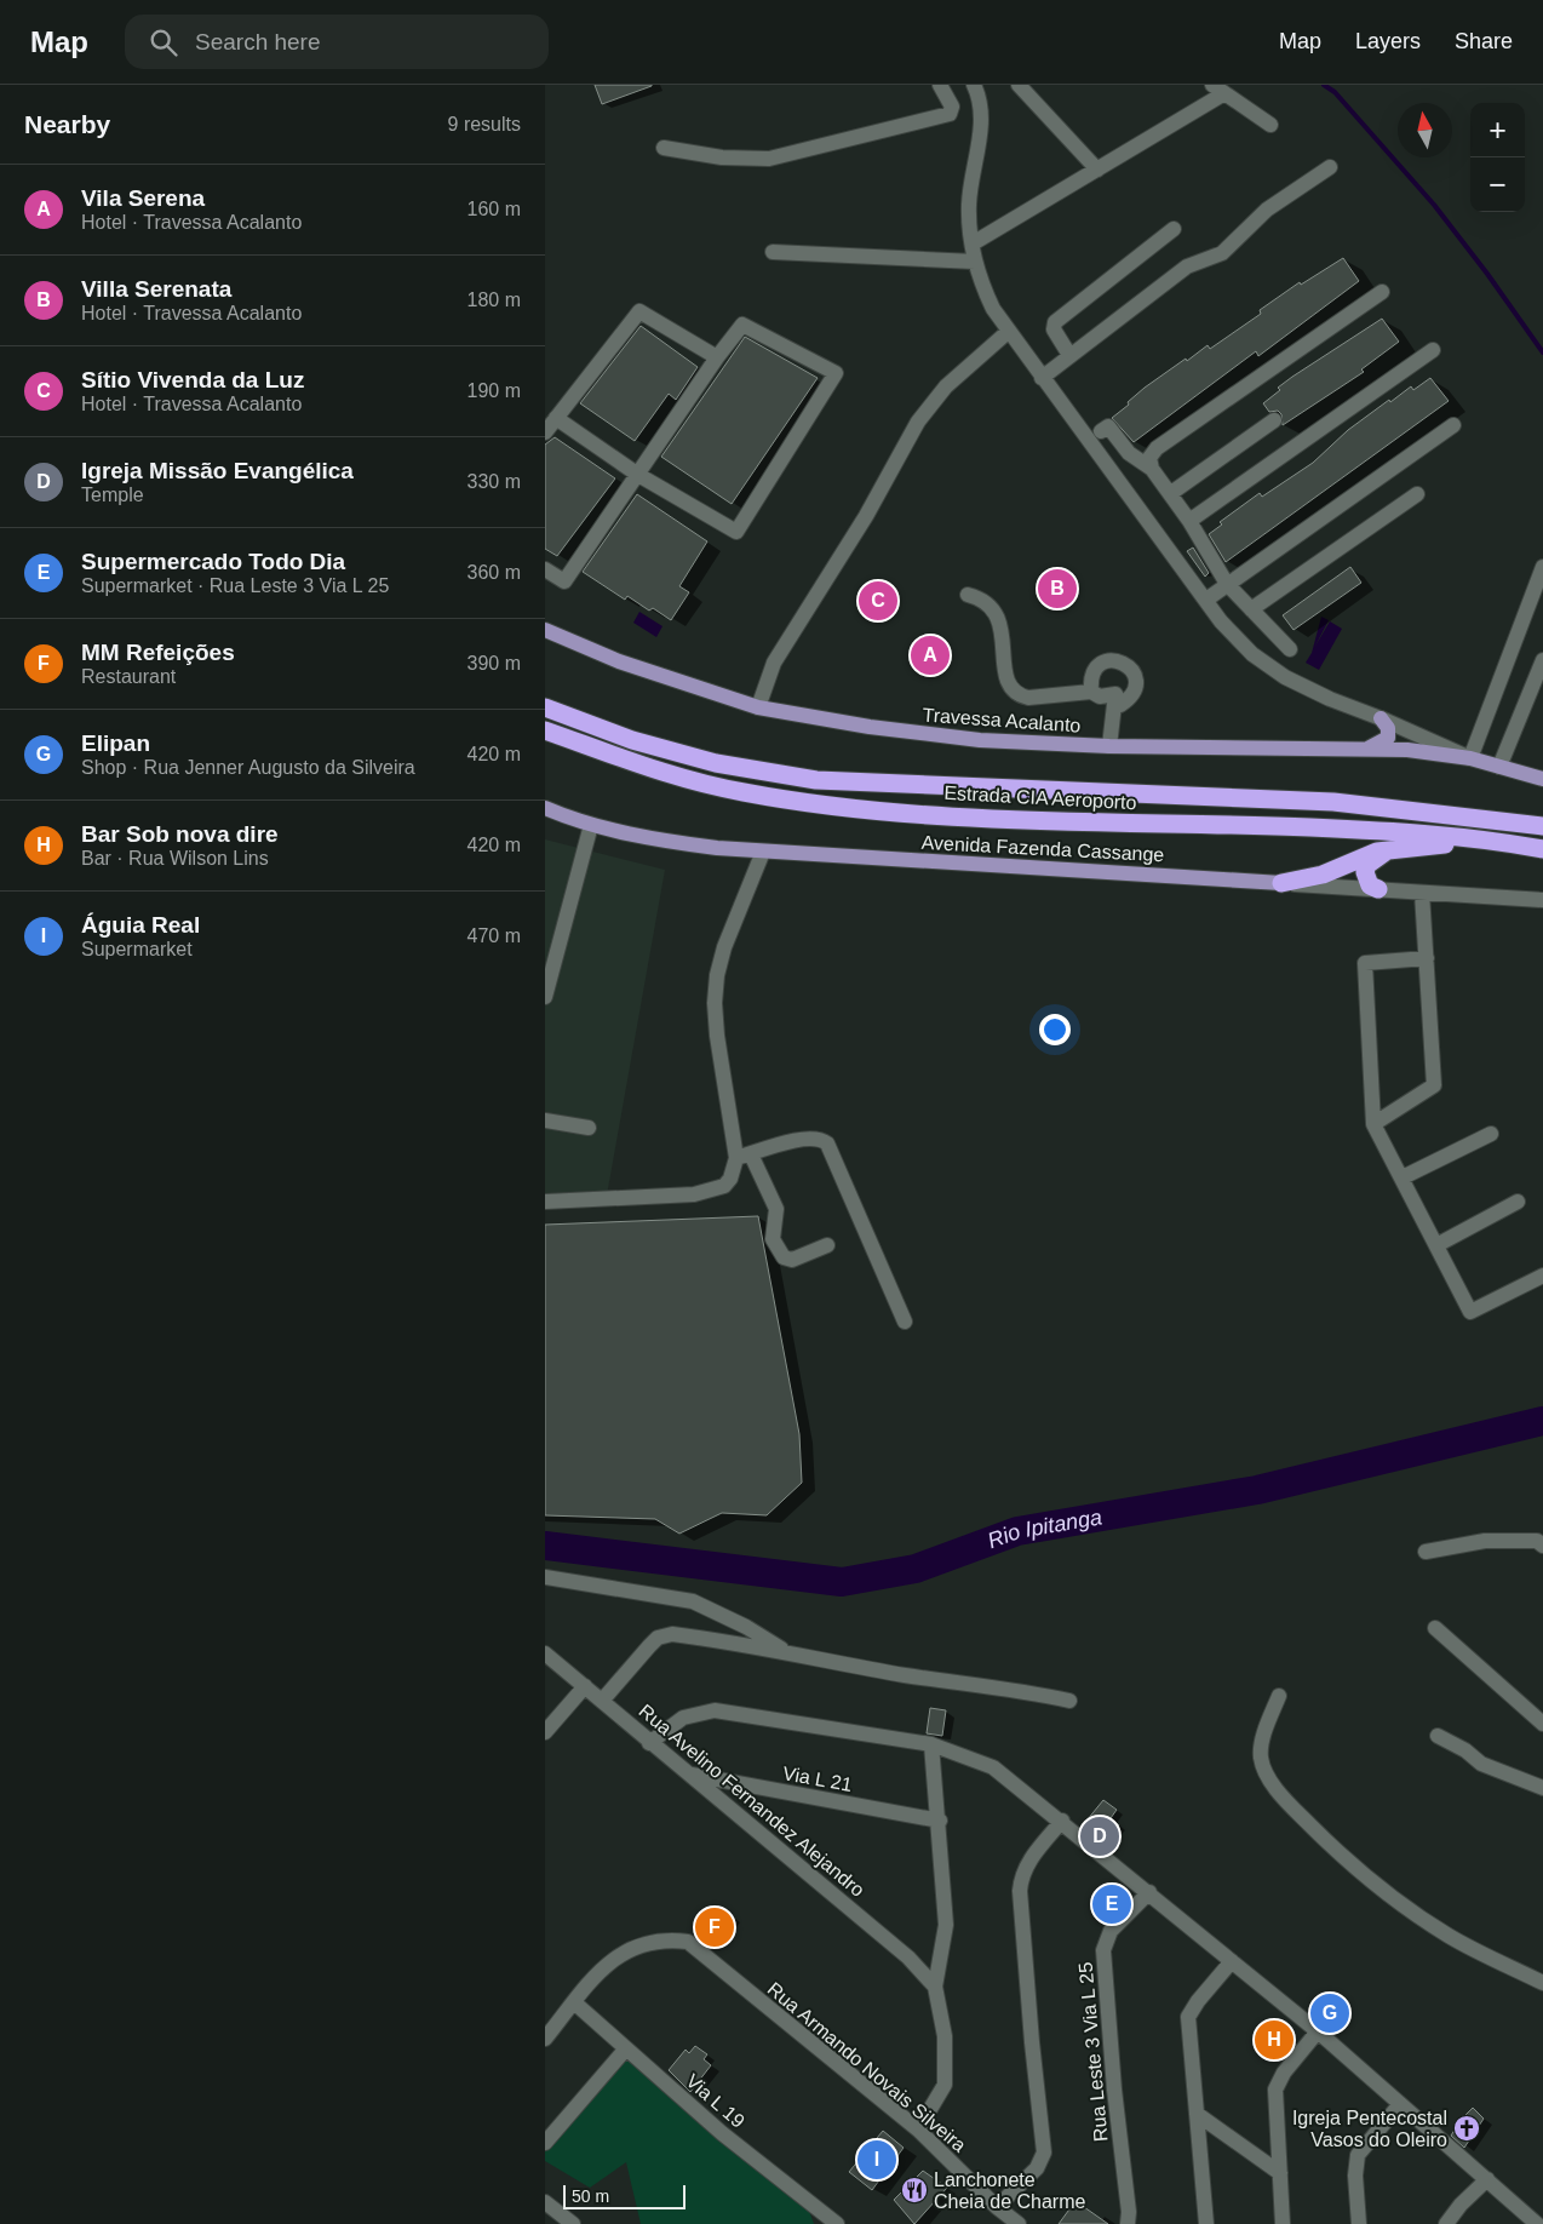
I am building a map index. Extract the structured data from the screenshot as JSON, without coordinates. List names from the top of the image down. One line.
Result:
{"streets":{"highway":["Estrada CIA Aeroporto"],"main road":["Travessa Acalanto","Avenida Fazenda Cassange"],"street":["Via L 21","Rua Avelino Fernandez Alejandro","Rua Leste 3 Via L 25","Rua Armando Novais Silveira","Via L 19"]},"crossings":[["Via L 21","Rua Avelino Fernandez Alejandro"],["Rua Armando Novais Silveira","Via L 19"]],"water":["Rio Ipitanga"],"places":{"church":["Igreja Pentecostal Vasos do Oleiro"],"restaurant":["Lanchonete Cheia de Charme"]},"scale_bar":"50 m","north":"top","page":{"header":"Map","search":"Search here","nav":["Map","Layers","Share"],"heading":["Nearby","9 results"],"map_buttons":["+","−"],"list":[{"mark":"A","name":"Vila Serena","note":"Hotel · Travessa Acalanto","value":"160 m"},{"mark":"B","name":"Villa Serenata","note":"Hotel · Travessa Acalanto","value":"180 m"},{"mark":"C","name":"Sítio Vivenda da Luz","note":"Hotel · Travessa Acalanto","value":"190 m"},{"mark":"D","name":"Igreja Missão Evangélica","note":"Temple","value":"330 m"},{"mark":"E","name":"Supermercado Todo Dia","note":"Supermarket · Rua Leste 3 Via L 25","value":"360 m"},{"mark":"F","name":"MM Refeições","note":"Restaurant","value":"390 m"},{"mark":"G","name":"Elipan","note":"Shop · Rua Jenner Augusto da Silveira","value":"420 m"},{"mark":"H","name":"Bar Sob nova dire","note":"Bar · Rua Wilson Lins","value":"420 m"},{"mark":"I","name":"Águia Real","note":"Supermarket","value":"470 m"}],"pins":["B","C","A","D","E","F","G","H","I"],"scale":"50 m"}}
